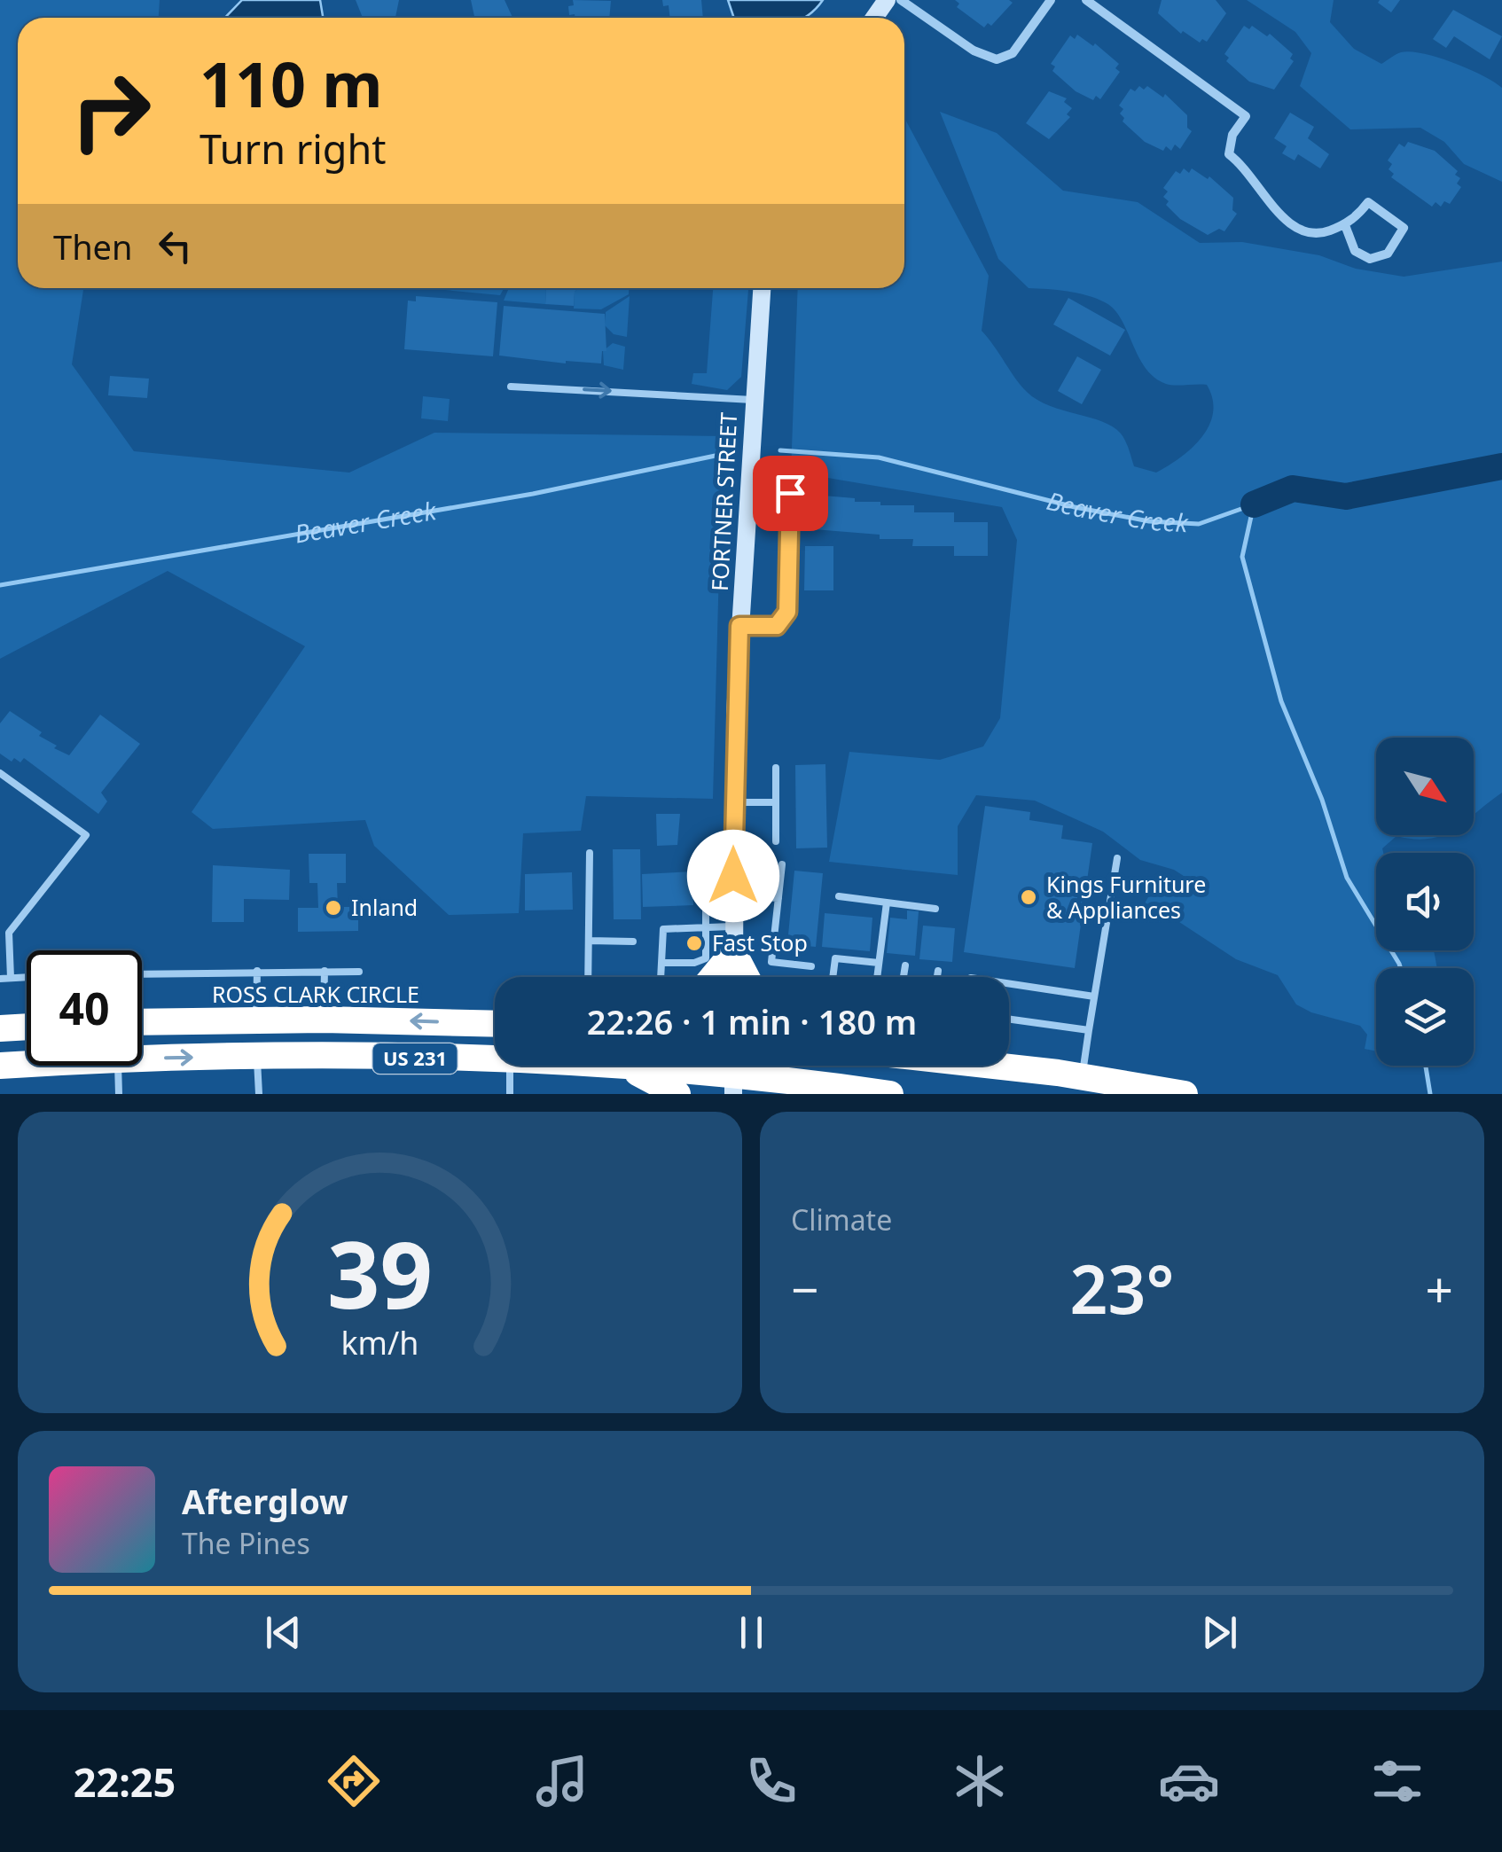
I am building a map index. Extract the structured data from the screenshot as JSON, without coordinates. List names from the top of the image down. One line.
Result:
{"streets":{"highway":["ROSS CLARK CIRCLE","US 231"],"street":["FORTNER STREET"]},"water":["Beaver Creek"],"places":["Kings Furniture & Appliances","Inland","Fast Stop"],"north":"bottom right","page":{"turn":["110 m","Turn right"],"then":"Then","limit":"40","trip":"22:26 · 1 min · 180 m","tile":"Climate","heat":["−","23°","+"],"song":["Afterglow","The Pines"],"tabs":"22:25","gauge":["39","km/h"]}}
